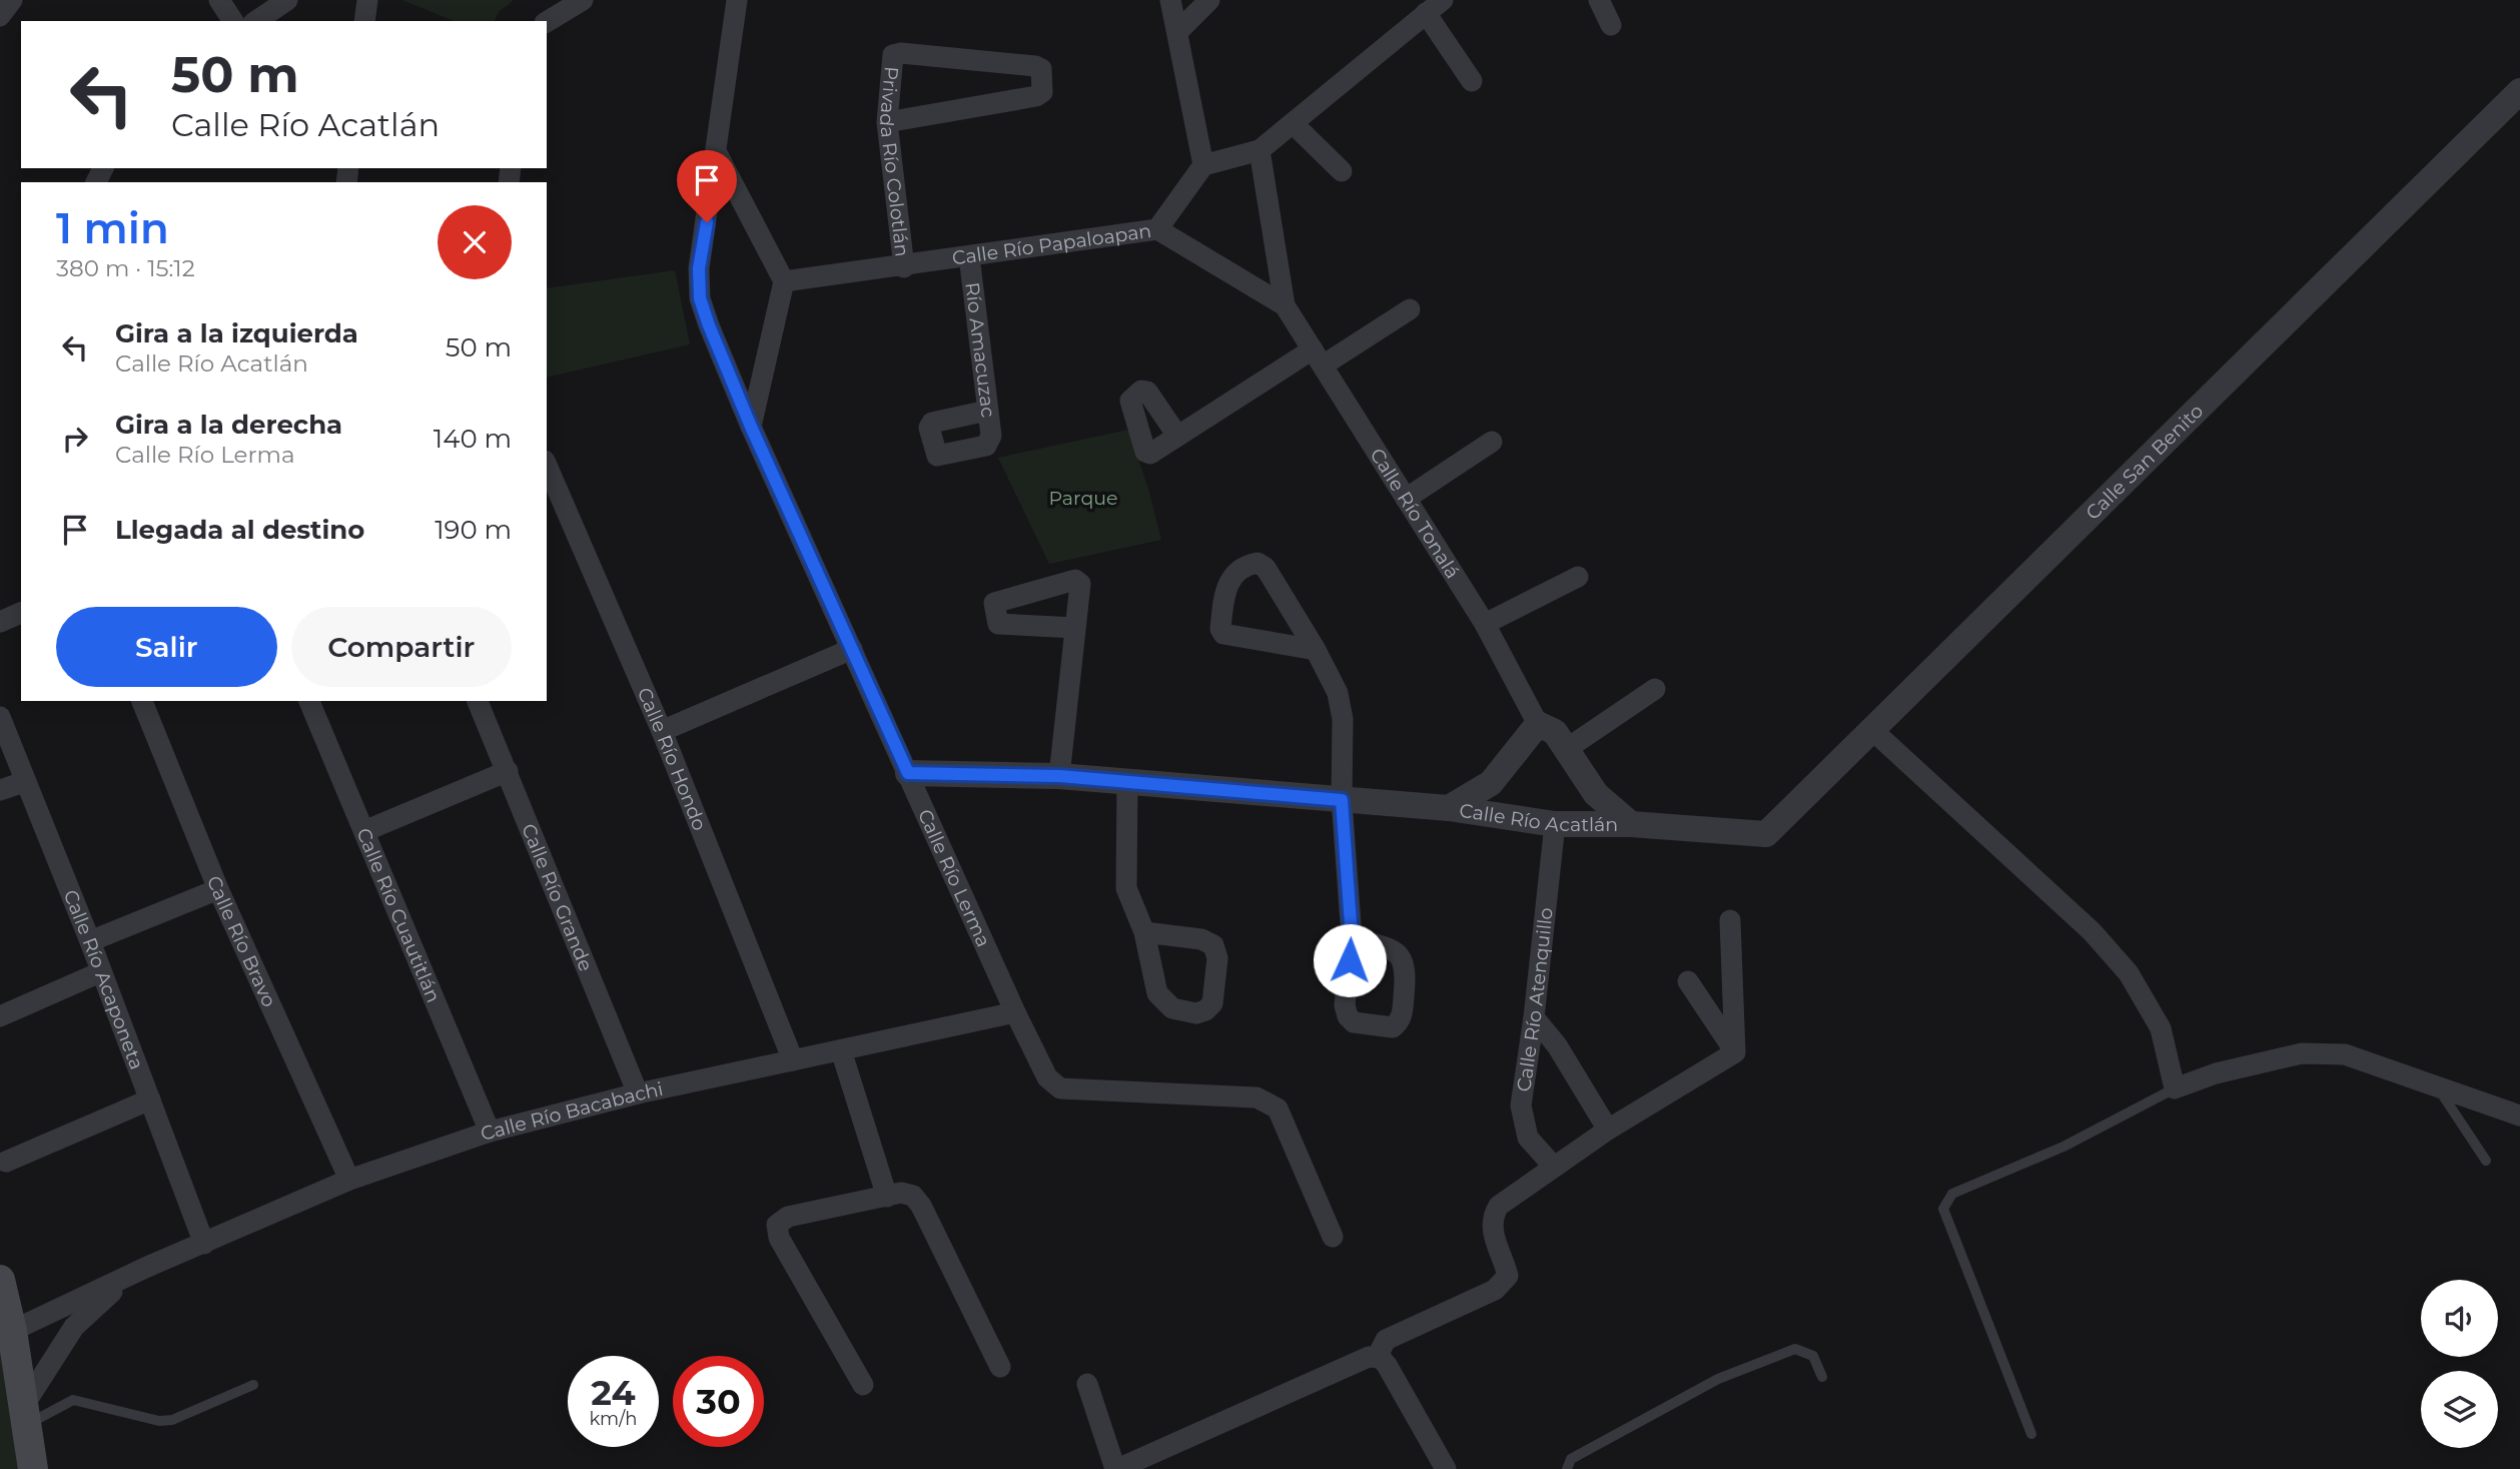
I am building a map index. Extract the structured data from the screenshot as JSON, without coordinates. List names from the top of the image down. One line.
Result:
{"streets":{"street":["Privada Río Colotlán","Calle Río Papaloapan","Río Amacuzac","Calle San Benito","Calle Río Tonalá","Calle Río Hondo","Calle Río Acatlán","Calle Río Lerma","Calle Río Grande","Calle Río Cuautitlán","Calle Río Bravo","Calle Río Acaponeta","Calle Río Atenquillo","Calle Río Bacabachi"]},"crossings":[["Privada Río Colotlán","Calle Río Papaloapan"],["Calle Río Papaloapan","Río Amacuzac"],["Calle Río Papaloapan","Calle Río Tonalá"],["Calle San Benito","Calle Río Acatlán"],["Calle Río Tonalá","Calle Río Acatlán"],["Calle Río Hondo","Calle Río Bacabachi"],["Calle Río Acatlán","Calle Río Lerma"],["Calle Río Acatlán","Calle Río Atenquillo"],["Calle Río Lerma","Calle Río Bacabachi"],["Calle Río Grande","Calle Río Bacabachi"],["Calle Río Cuautitlán","Calle Río Bacabachi"],["Calle Río Bravo","Calle Río Bacabachi"],["Calle Río Acaponeta","Calle Río Bacabachi"]],"parks":["Parque"],"page":{"turn":["50 m","Calle Río Acatlán"],"heading":["1 min","380 m · 15:12"],"list":[{"name":"Gira a la izquierda","note":"Calle Río Acatlán","value":"50 m"},{"name":"Gira a la derecha","note":"Calle Río Lerma","value":"140 m"},{"name":"Llegada al destino","value":"190 m"}],"buttons":["Salir","Compartir"],"speed":"24 km/h","limit":"30"}}
